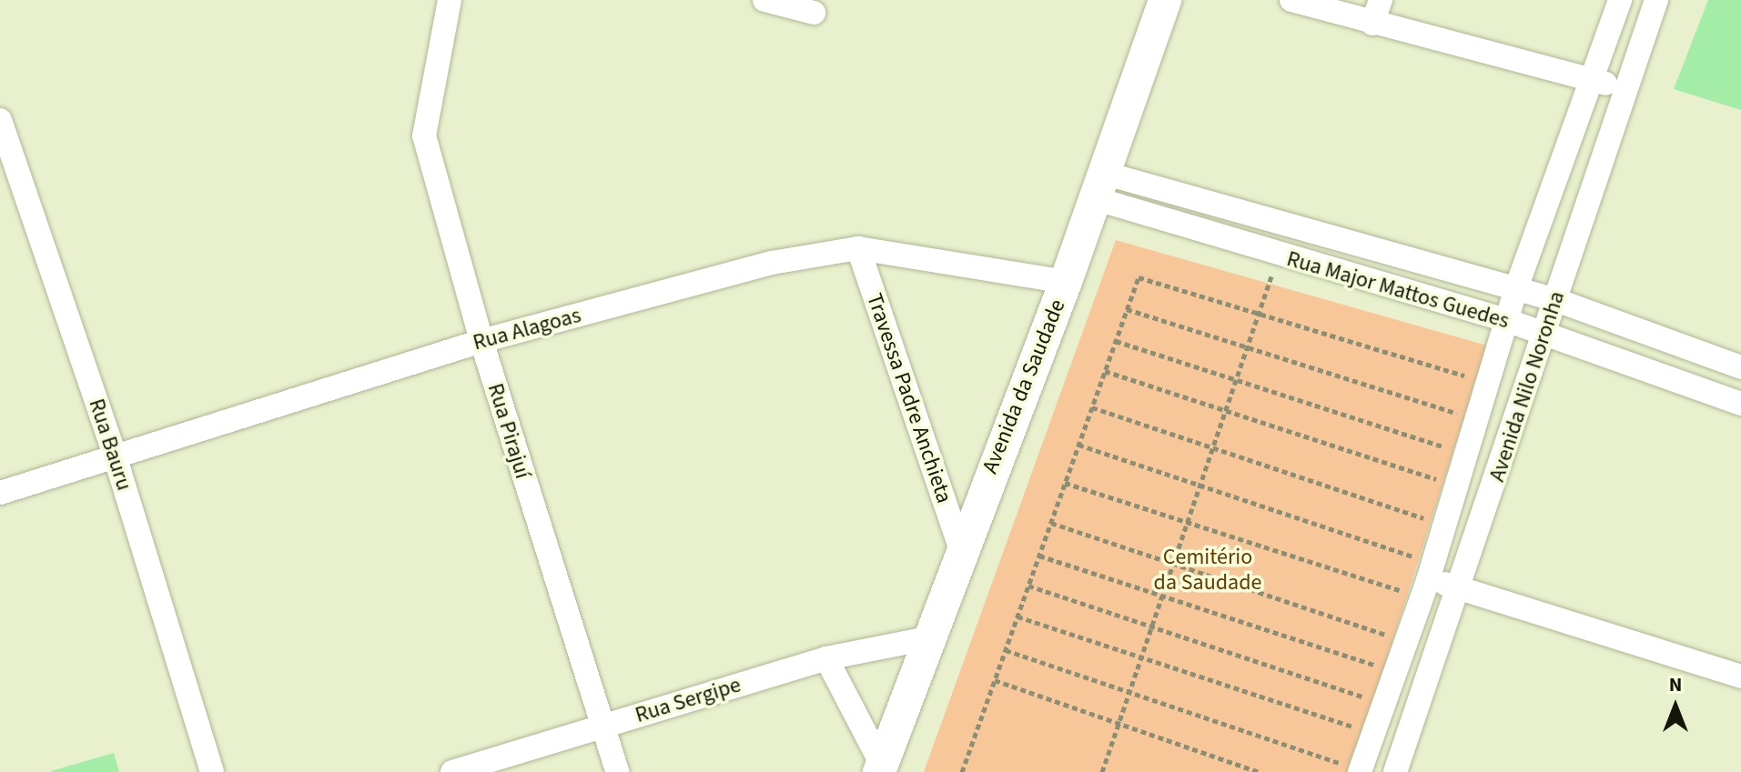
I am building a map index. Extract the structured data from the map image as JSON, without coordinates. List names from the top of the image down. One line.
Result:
{"streets":{"main road":["Avenida da Saudade"],"street":["Rua Major Mattos Guedes","Rua Alagoas","Avenida Nilo Noronha","Travessa Padre Anchieta","Rua Pirajuí","Rua Bauru","Rua Sergipe"]},"crossings":[["Rua Major Mattos Guedes","Avenida da Saudade"],["Rua Major Mattos Guedes","Avenida Nilo Noronha"],["Rua Alagoas","Avenida da Saudade"],["Rua Alagoas","Travessa Padre Anchieta"],["Rua Alagoas","Rua Pirajuí"],["Rua Alagoas","Rua Bauru"],["Avenida da Saudade","Travessa Padre Anchieta"],["Avenida da Saudade","Rua Sergipe"],["Rua Pirajuí","Rua Sergipe"]],"parks":["Cemitério da Saudade"],"north":"top"}
